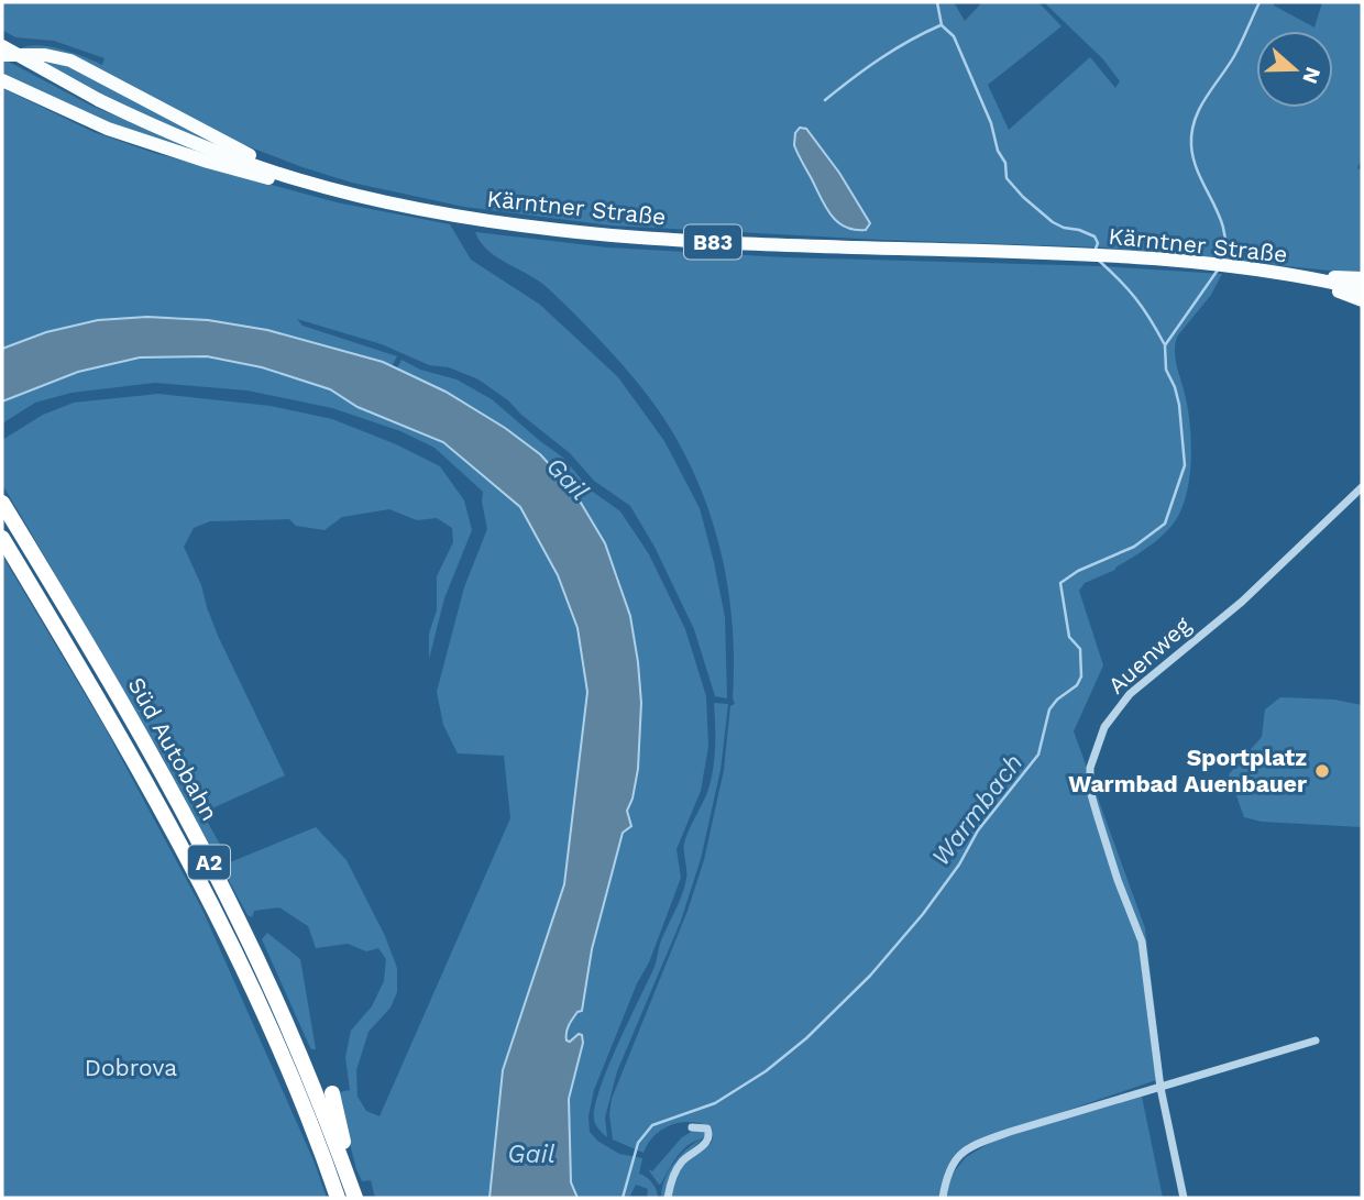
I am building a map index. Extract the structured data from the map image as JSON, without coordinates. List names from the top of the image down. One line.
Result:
{"streets":{"highway":["Süd Autobahn","A2"],"main road":["Kärntner Straße","B83"],"street":["Auenweg"]},"water":["Gail","Warmbach"],"parks":["Dobrova"],"places":["Sportplatz Warmbad Auenbauer"],"north":"right"}
